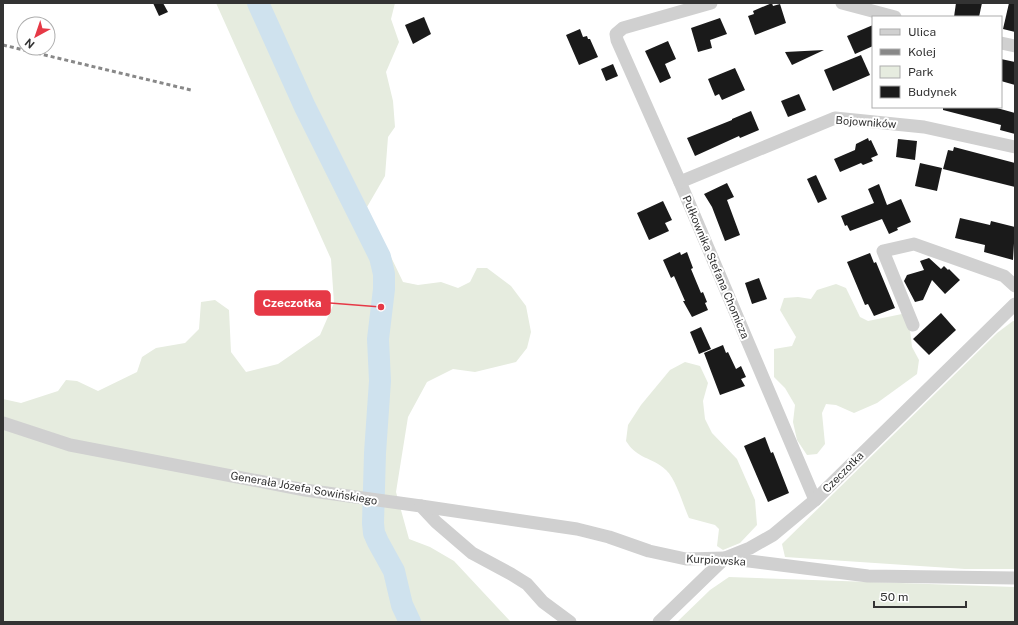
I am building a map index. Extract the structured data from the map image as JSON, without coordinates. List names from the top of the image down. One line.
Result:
{"streets":{"street":["Bojowników","Pułkownika Stefana Chomicza","Czeczotka","Generała Józefa Sowińskiego","Kurpiowska"]},"crossings":[["Bojowników","Pułkownika Stefana Chomicza"],["Pułkownika Stefana Chomicza","Czeczotka"],["Czeczotka","Kurpiowska"],["Generała Józefa Sowińskiego","Kurpiowska"]],"places":["Czeczotka"],"legend":["Ulica","Kolej","Park","Budynek"],"scale_bar":"50 m","north":"bottom left"}
